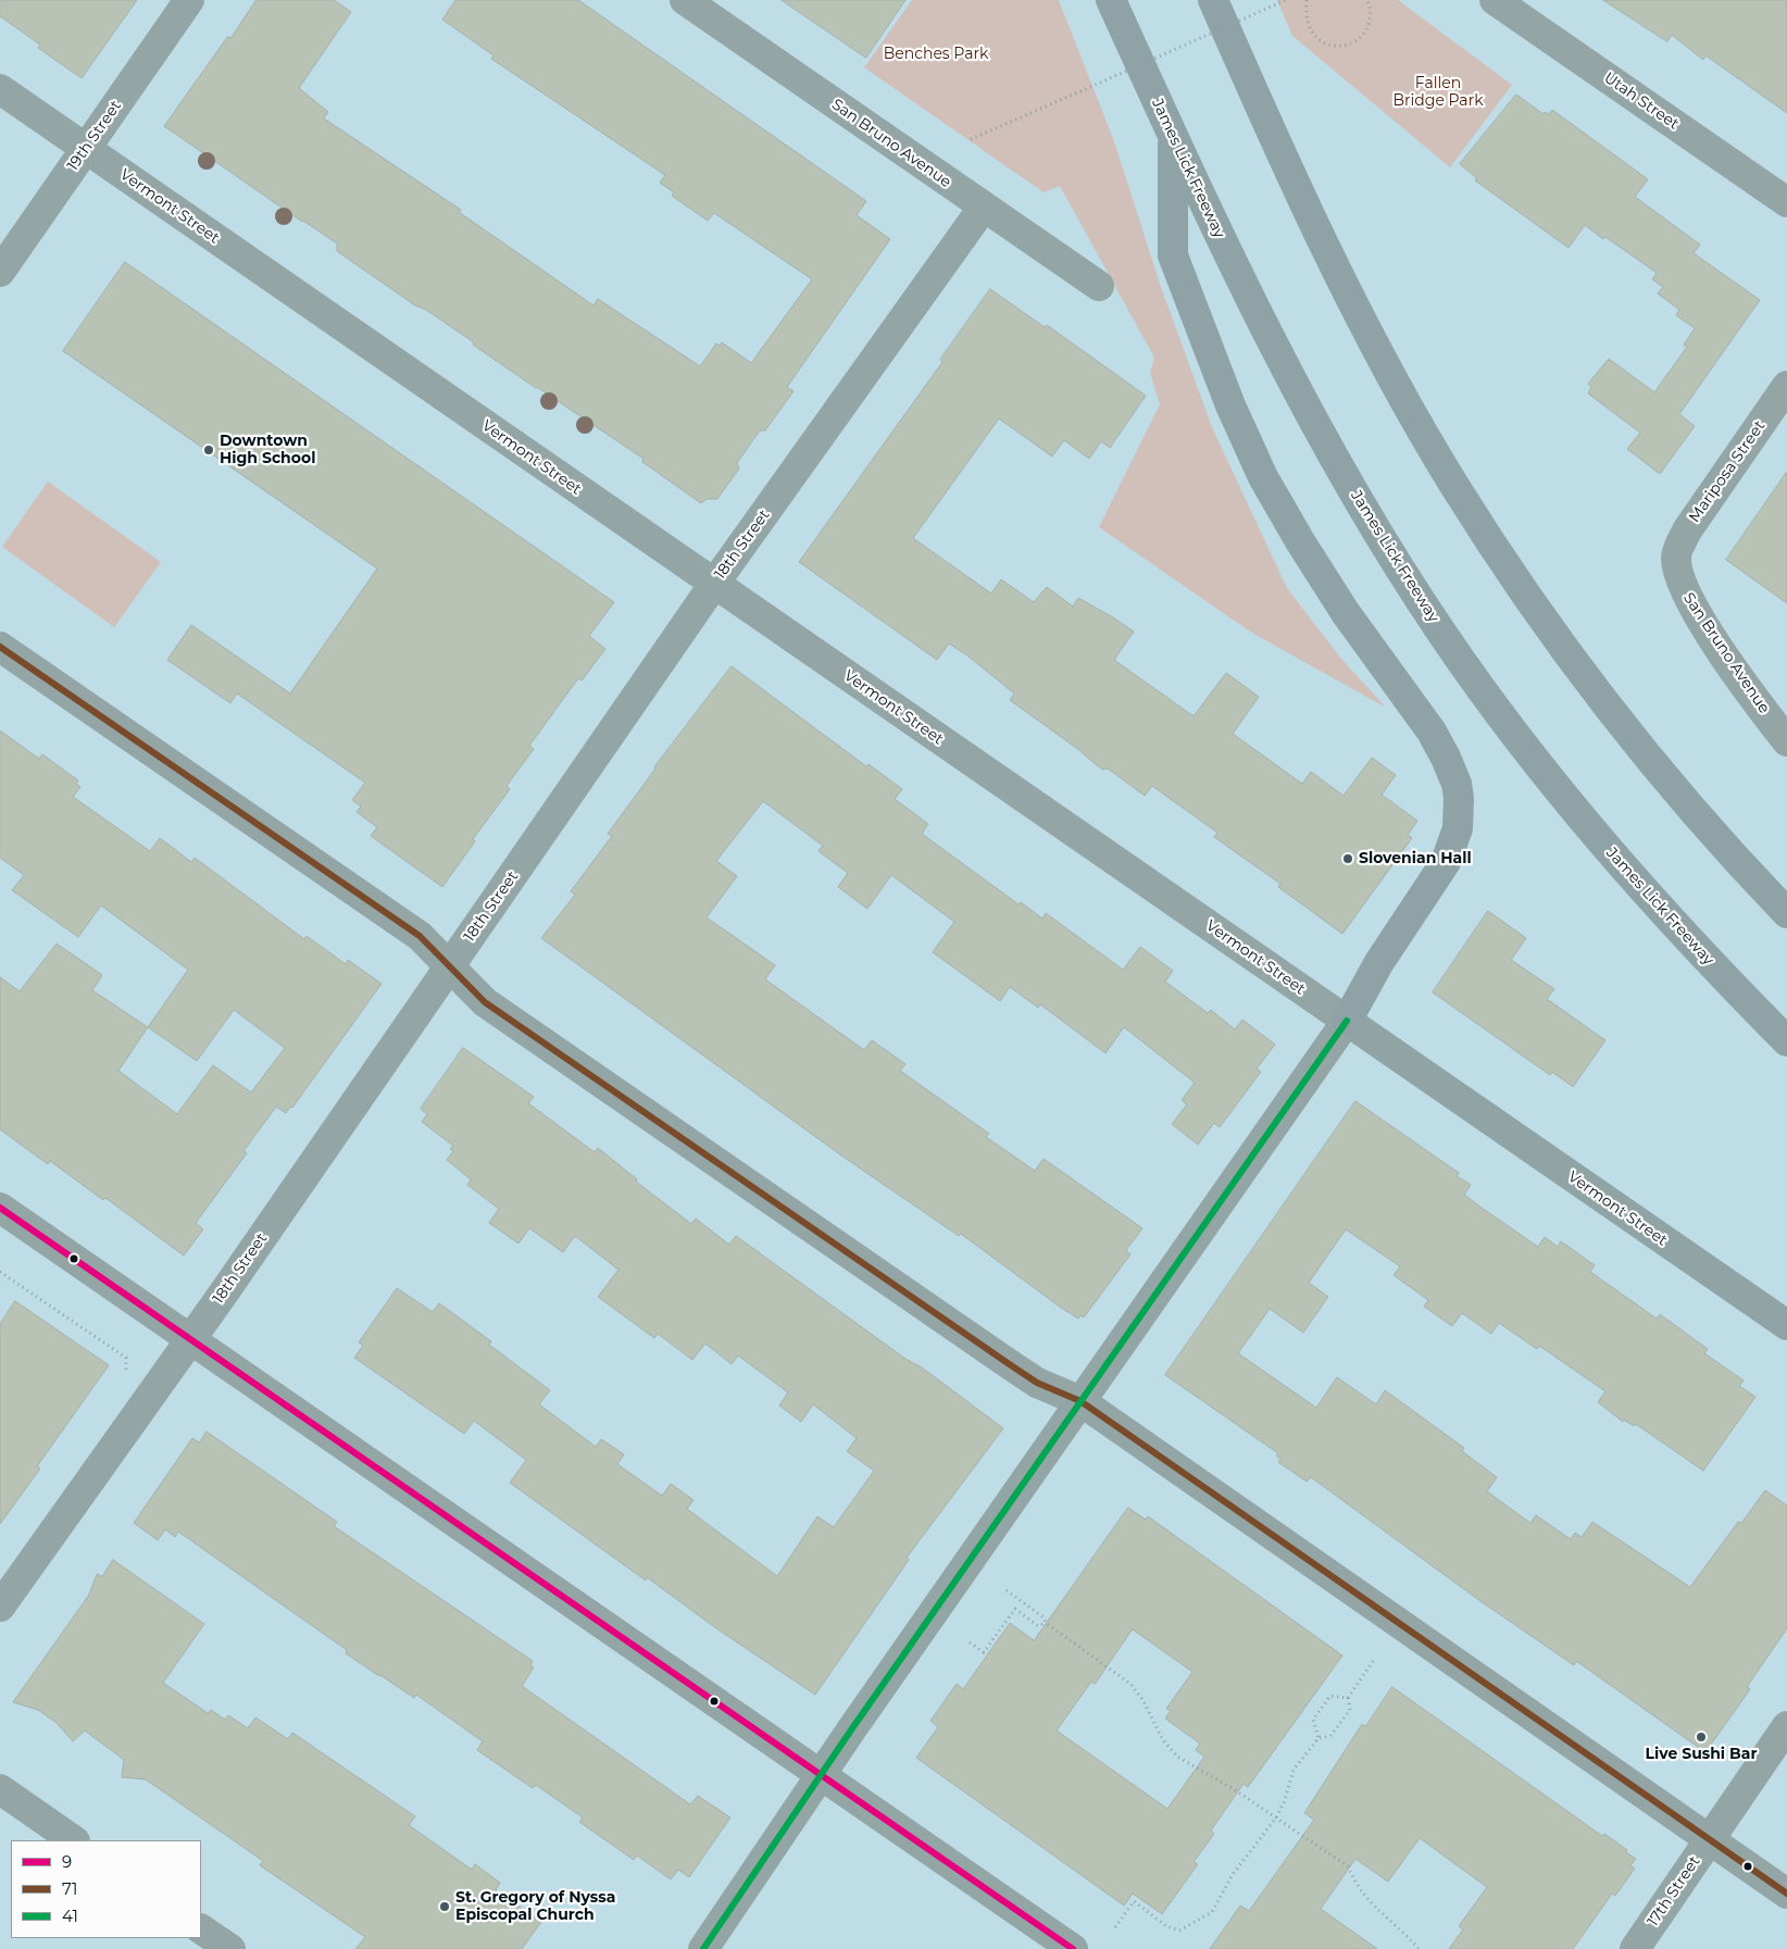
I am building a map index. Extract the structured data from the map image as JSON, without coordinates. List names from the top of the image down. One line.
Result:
{"streets":{"highway":["James Lick Freeway"],"main road":["Vermont Street"],"street":["Utah Street","19th Street","San Bruno Avenue","Mariposa Street","18th Street","17th Street"]},"crossings":[["19th Street","Vermont Street"],["San Bruno Avenue","Mariposa Street"],["San Bruno Avenue","18th Street"],["Vermont Street","18th Street"]],"parks":["Benches Park","Fallen Bridge Park"],"places":["Downtown High School","Slovenian Hall","Live Sushi Bar","St. Gregory of Nyssa Episcopal Church"],"lines":["transit line 71","transit line 41","transit line 9"],"legend":["9","71","41"]}
